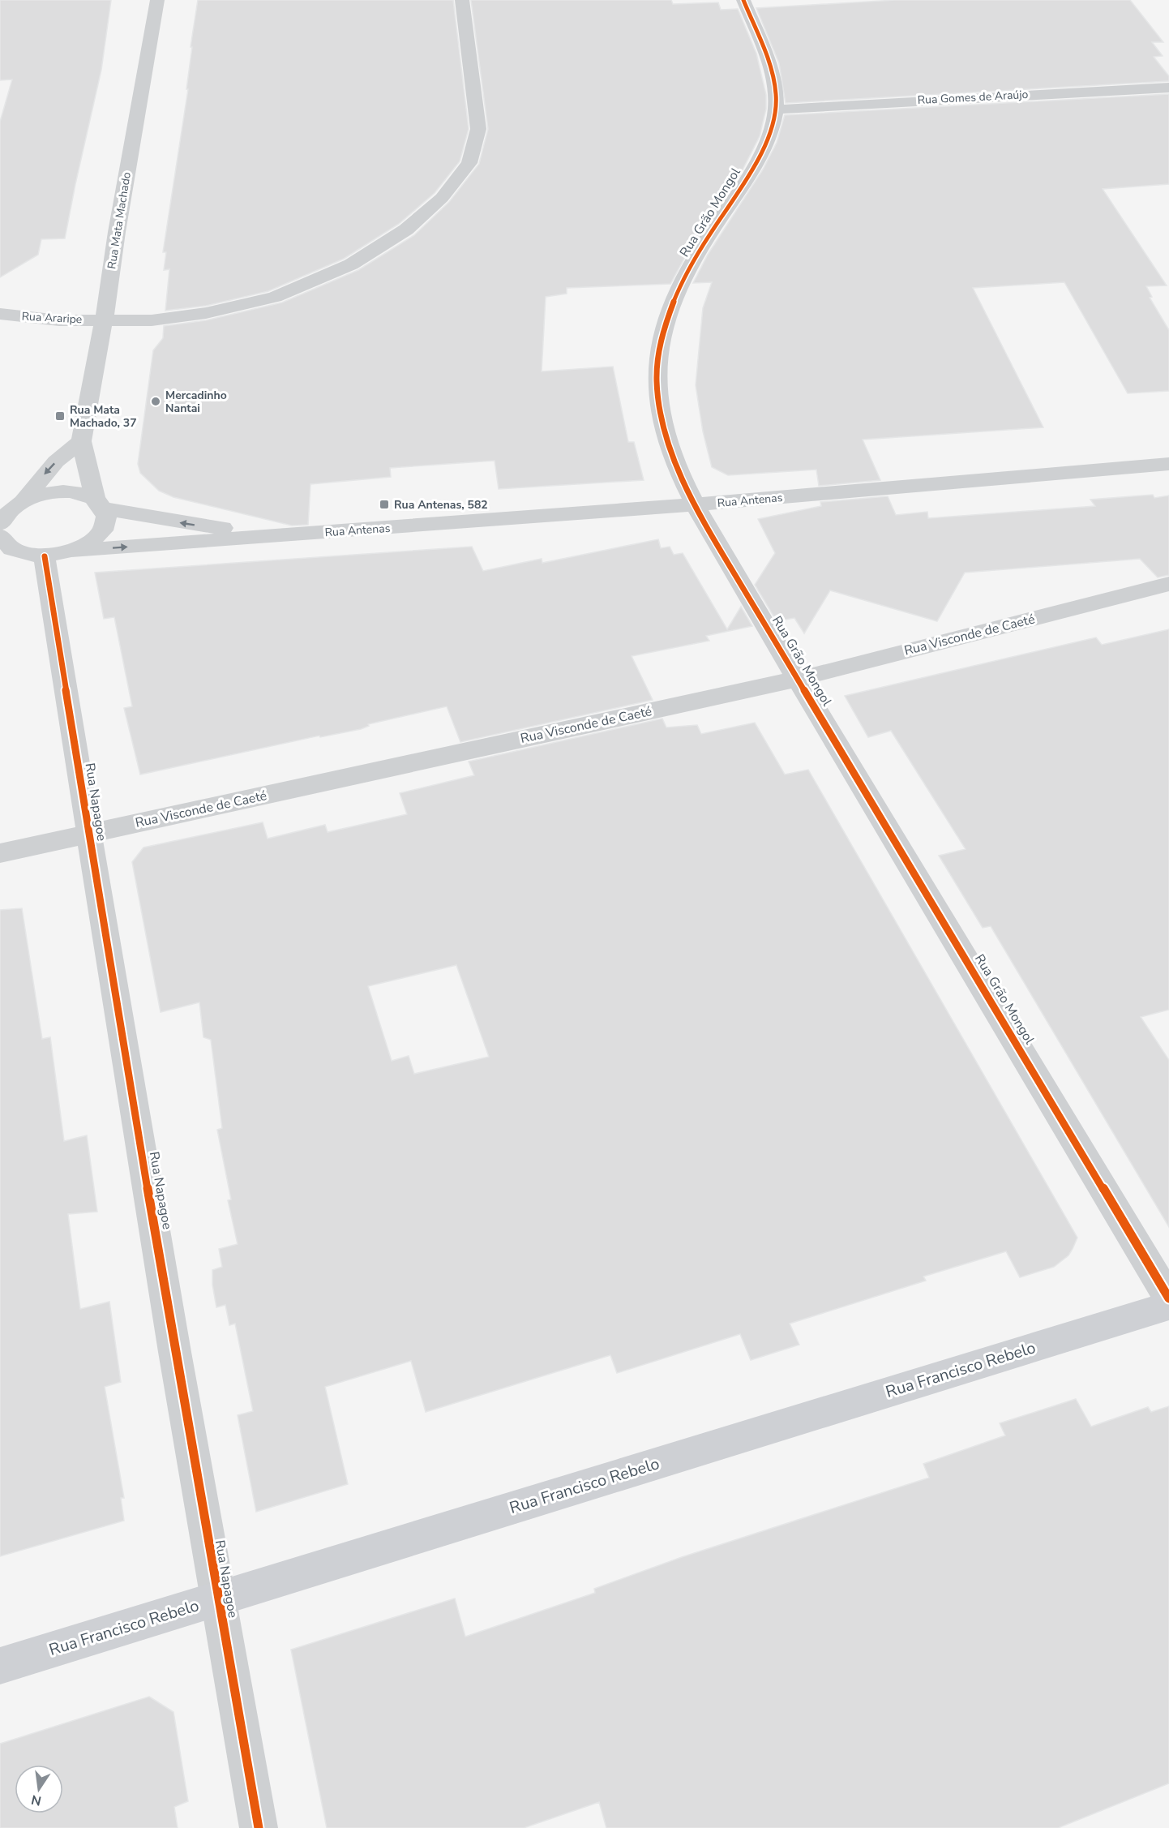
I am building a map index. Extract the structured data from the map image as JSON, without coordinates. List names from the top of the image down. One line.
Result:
{"streets":{"street":["Rua Gomes de Araújo","Rua Grão Mongol","Rua Mata Machado","Rua Araripe","Rua Antenas","Rua Visconde de Caeté","Rua Napagoe","Rua Francisco Rebelo"]},"crossings":[["Rua Gomes de Araújo","Rua Grão Mongol"],["Rua Grão Mongol","Rua Antenas"],["Rua Grão Mongol","Rua Visconde de Caeté"],["Rua Mata Machado","Rua Araripe"],["Rua Mata Machado","Rua Antenas"],["Rua Antenas","Rua Napagoe"],["Rua Visconde de Caeté","Rua Napagoe"],["Rua Napagoe","Rua Francisco Rebelo"]],"places":{"other":["Mercadinho Nantai"],"transit":["Rua Mata Machado, 37","Rua Antenas, 582"]},"north":"bottom"}
